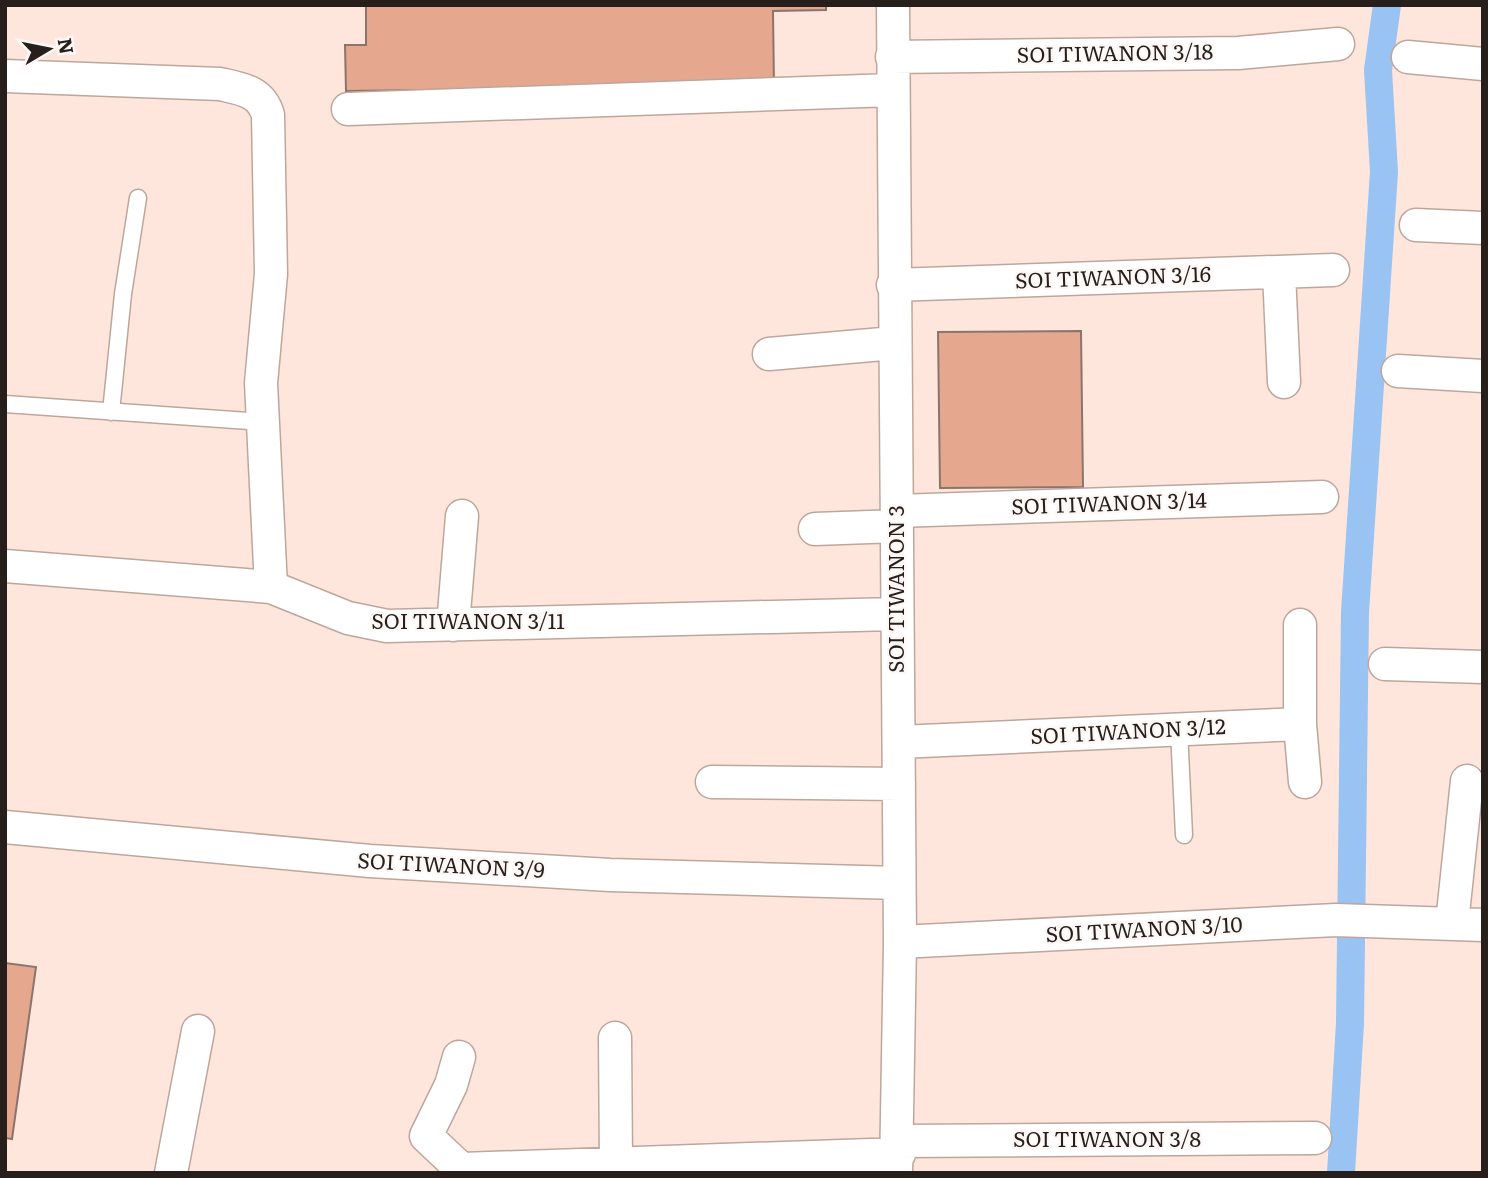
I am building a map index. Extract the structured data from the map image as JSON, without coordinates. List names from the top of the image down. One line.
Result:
{"streets":{"street":["SOI TIWANON 3/18","SOI TIWANON 3/16","SOI TIWANON 3/14","SOI TIWANON 3","SOI TIWANON 3/11","SOI TIWANON 3/12","SOI TIWANON 3/9","SOI TIWANON 3/10","SOI TIWANON 3/8"]},"crossings":[["SOI TIWANON 3/18","SOI TIWANON 3"],["SOI TIWANON 3/16","SOI TIWANON 3"],["SOI TIWANON 3/14","SOI TIWANON 3"],["SOI TIWANON 3","SOI TIWANON 3/11"],["SOI TIWANON 3","SOI TIWANON 3/12"],["SOI TIWANON 3","SOI TIWANON 3/9"],["SOI TIWANON 3","SOI TIWANON 3/10"],["SOI TIWANON 3","SOI TIWANON 3/8"]],"north":"right"}
